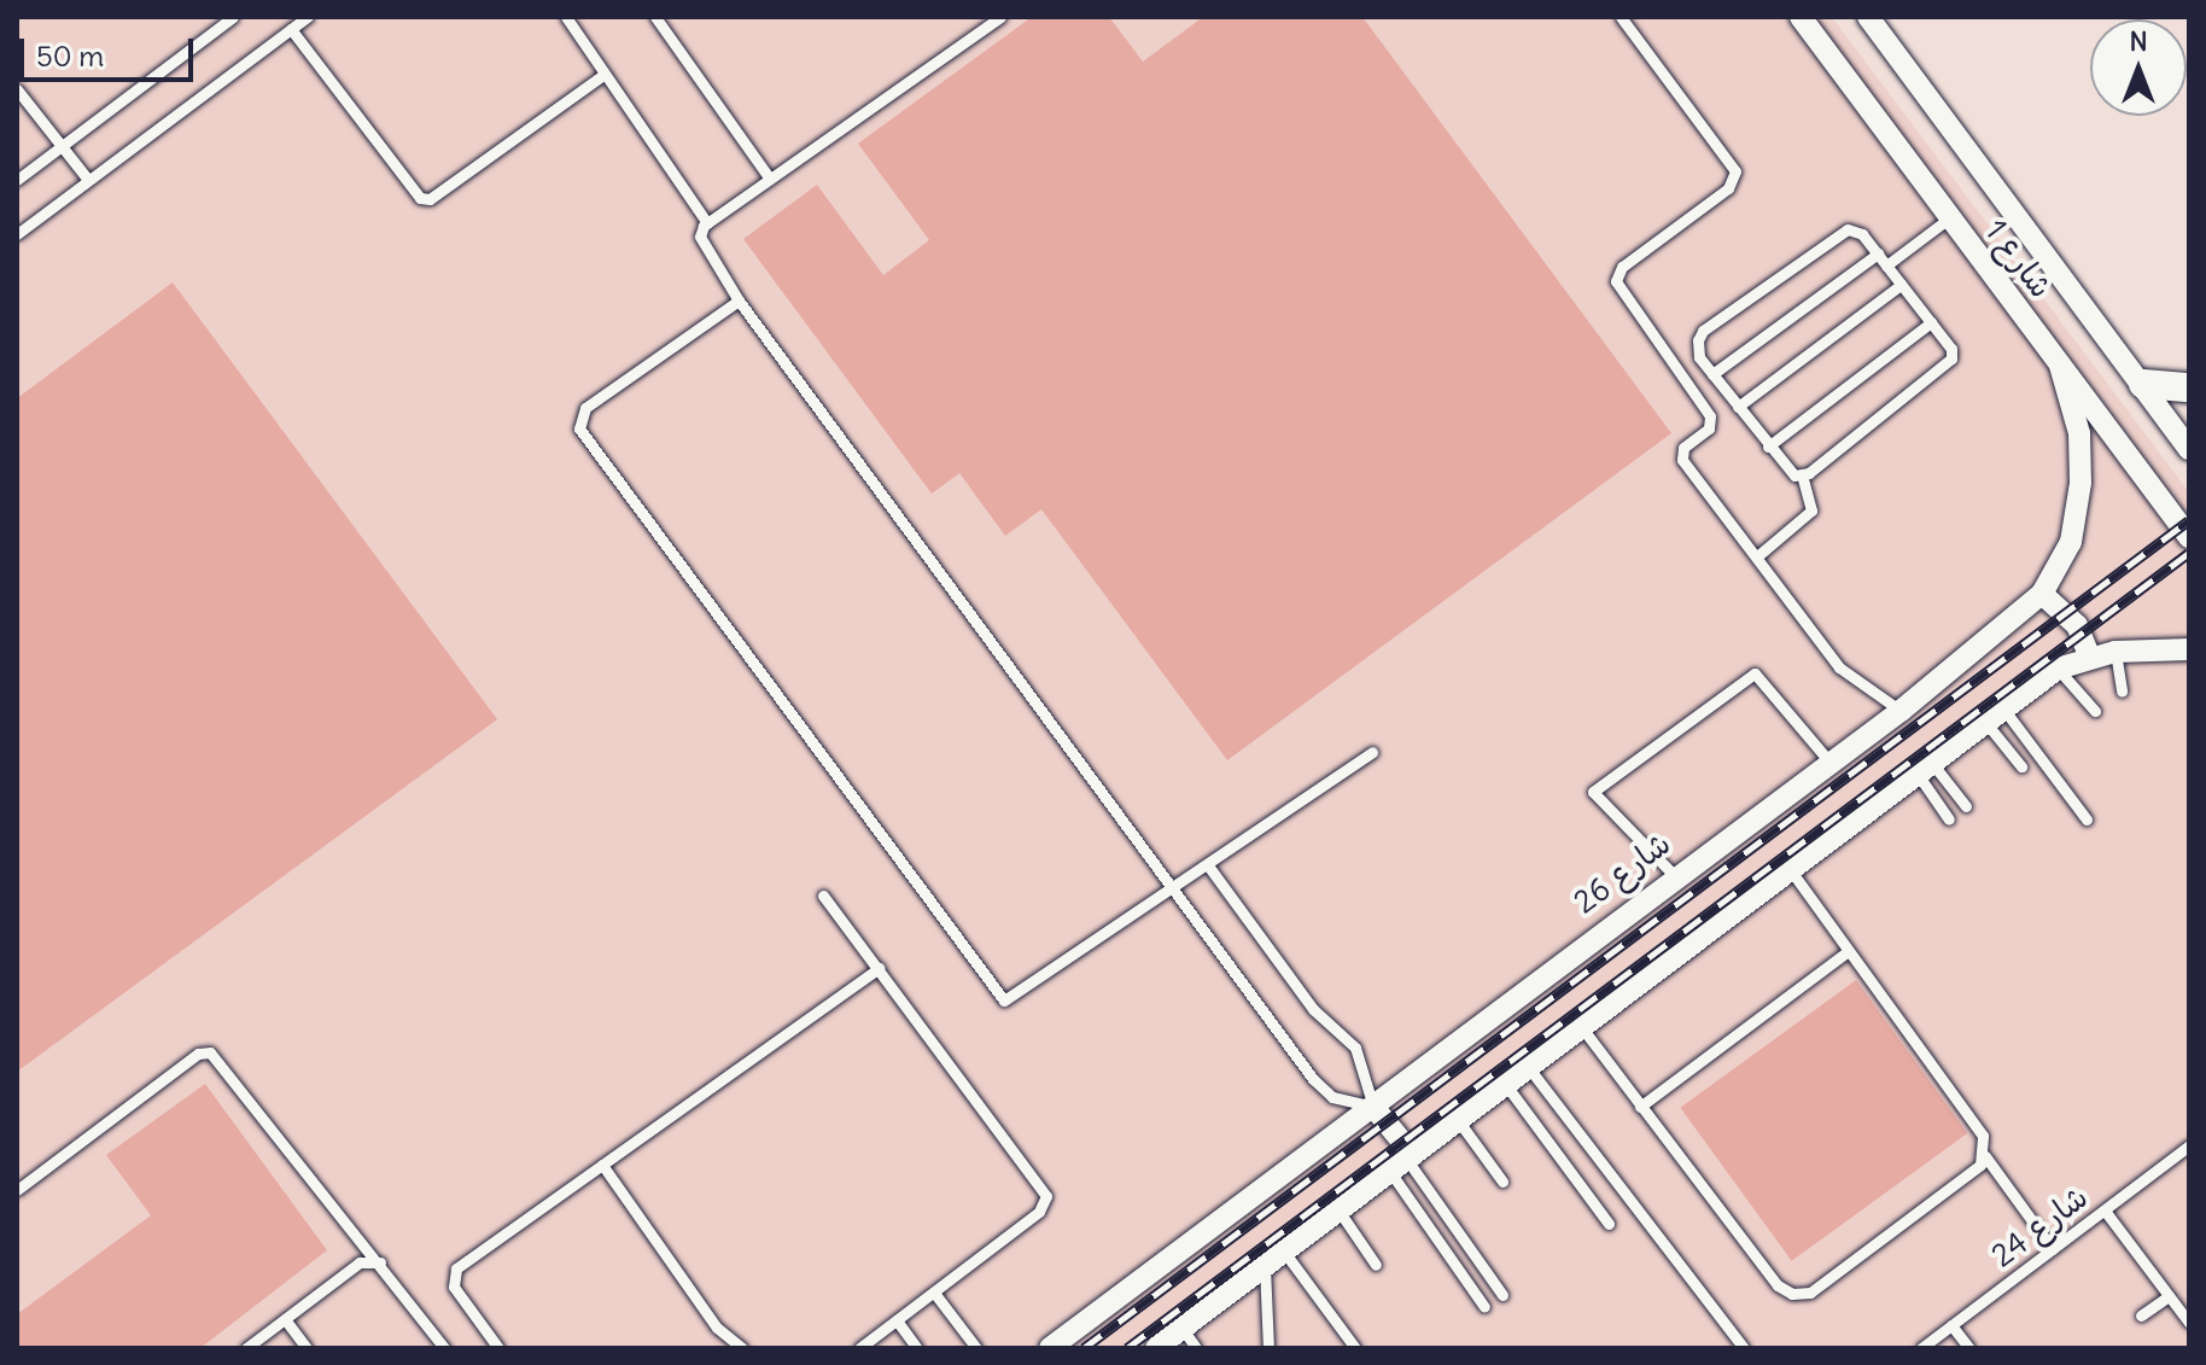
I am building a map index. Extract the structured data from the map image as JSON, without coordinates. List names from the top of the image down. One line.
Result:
{"streets":{"street":["شارع 1","شارع 26"],"lane":["شارع 24"]},"crossings":[["شارع 1","شارع 26"]],"scale_bar":"50 m","north":"top"}
